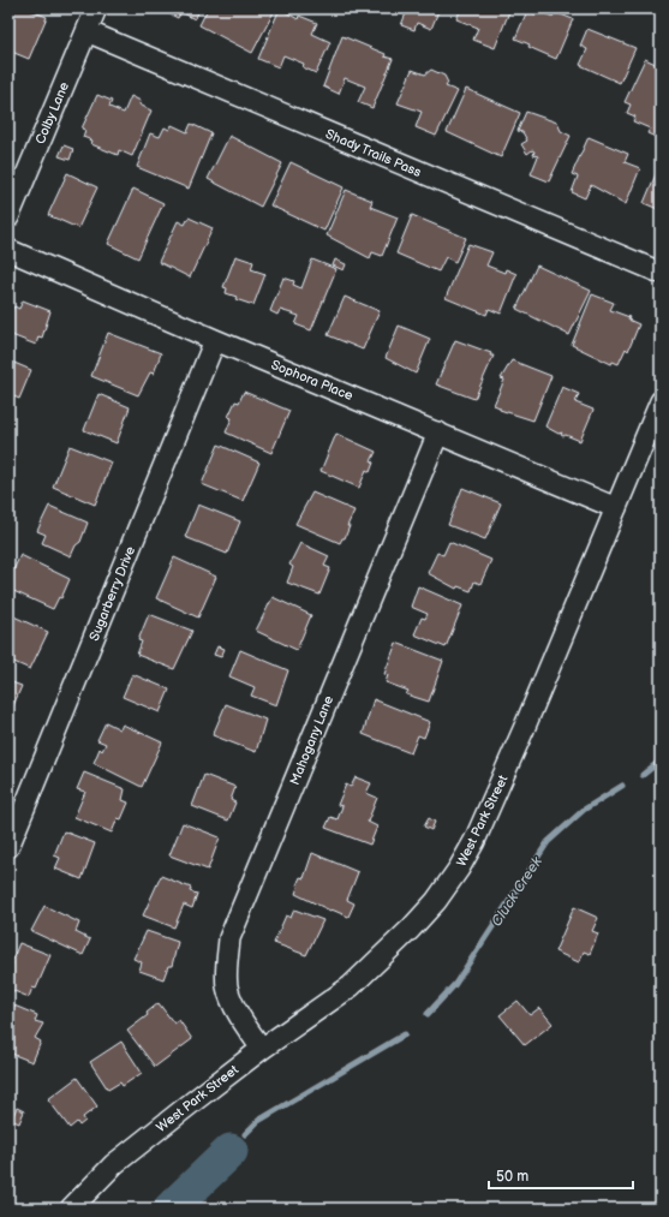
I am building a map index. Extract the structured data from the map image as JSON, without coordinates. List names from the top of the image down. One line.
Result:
{"streets":{"street":["Colby Lane","Shady Trails Pass","Sophora Place","Sugarberry Drive","Mahogany Lane","West Park Street"]},"crossings":[["Colby Lane","Shady Trails Pass"],["Sophora Place","Sugarberry Drive"],["Sophora Place","Mahogany Lane"],["Sophora Place","West Park Street"],["Mahogany Lane","West Park Street"]],"water":["Cluck Creek"],"scale_bar":"50 m"}
